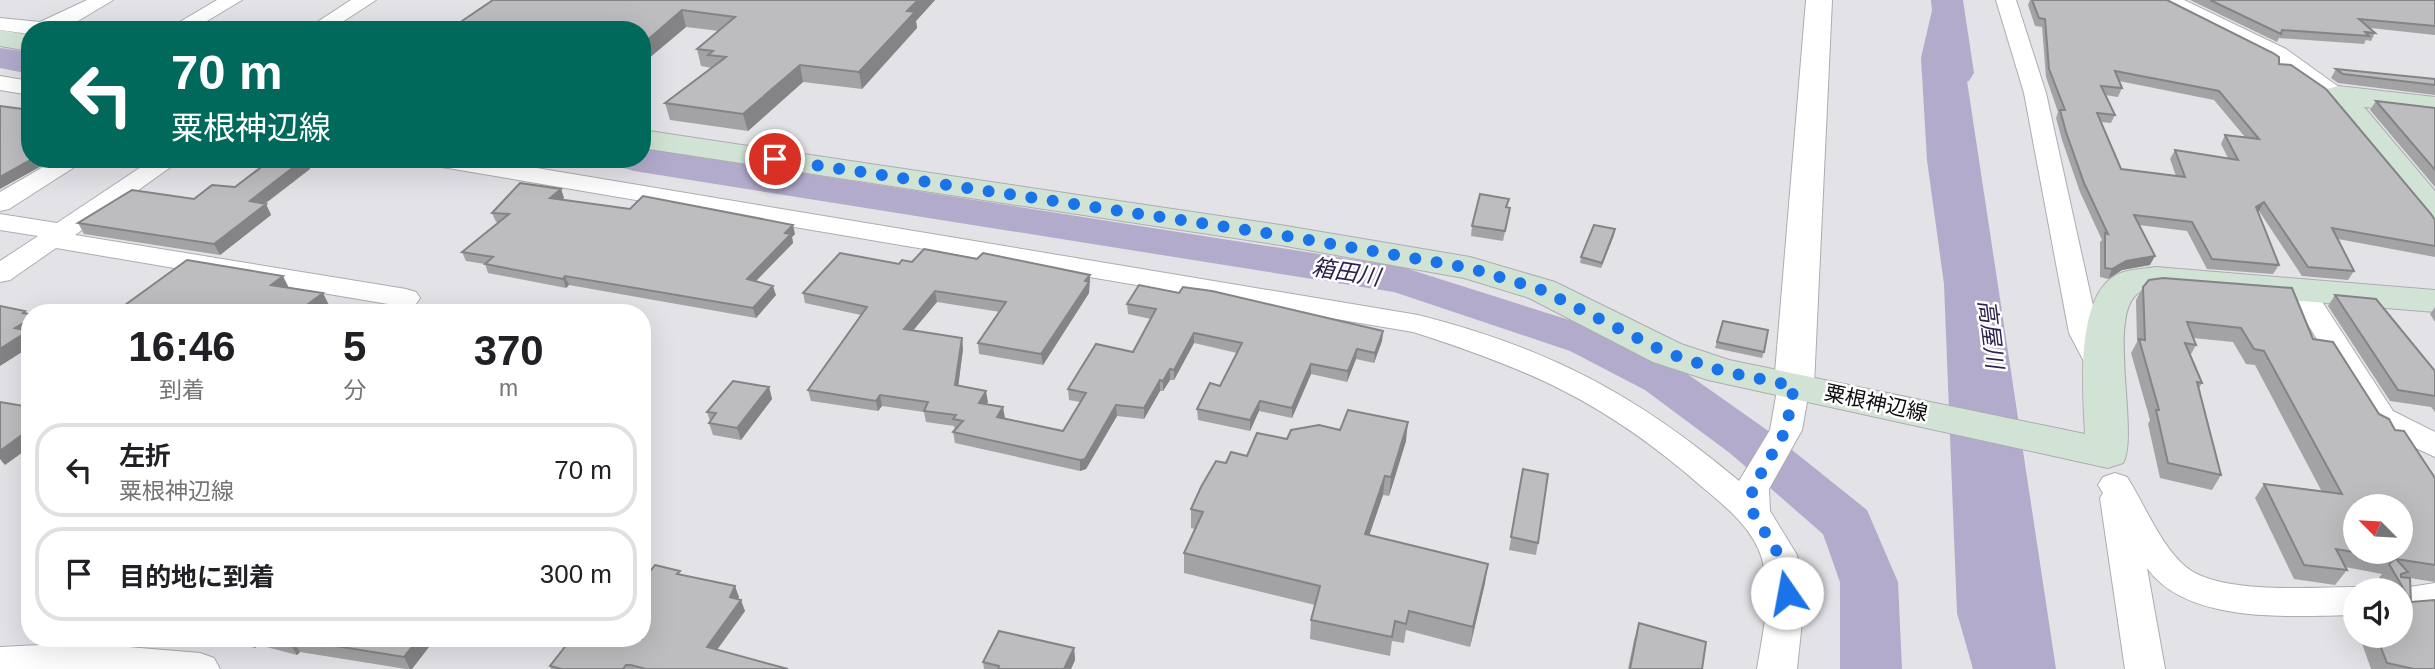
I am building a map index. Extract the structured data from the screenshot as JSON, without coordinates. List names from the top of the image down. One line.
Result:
{"streets":{"main road":["粟根神辺線"]},"water":["箱田川","高屋川"],"north":"top left","page":{"turn":["70 m","粟根神辺線"],"eta":["16:46","到着","5","分","370","m"],"list":[{"name":"左折","note":"粟根神辺線","value":"70 m"},{"name":"目的地に到着","value":"300 m"}]}}
